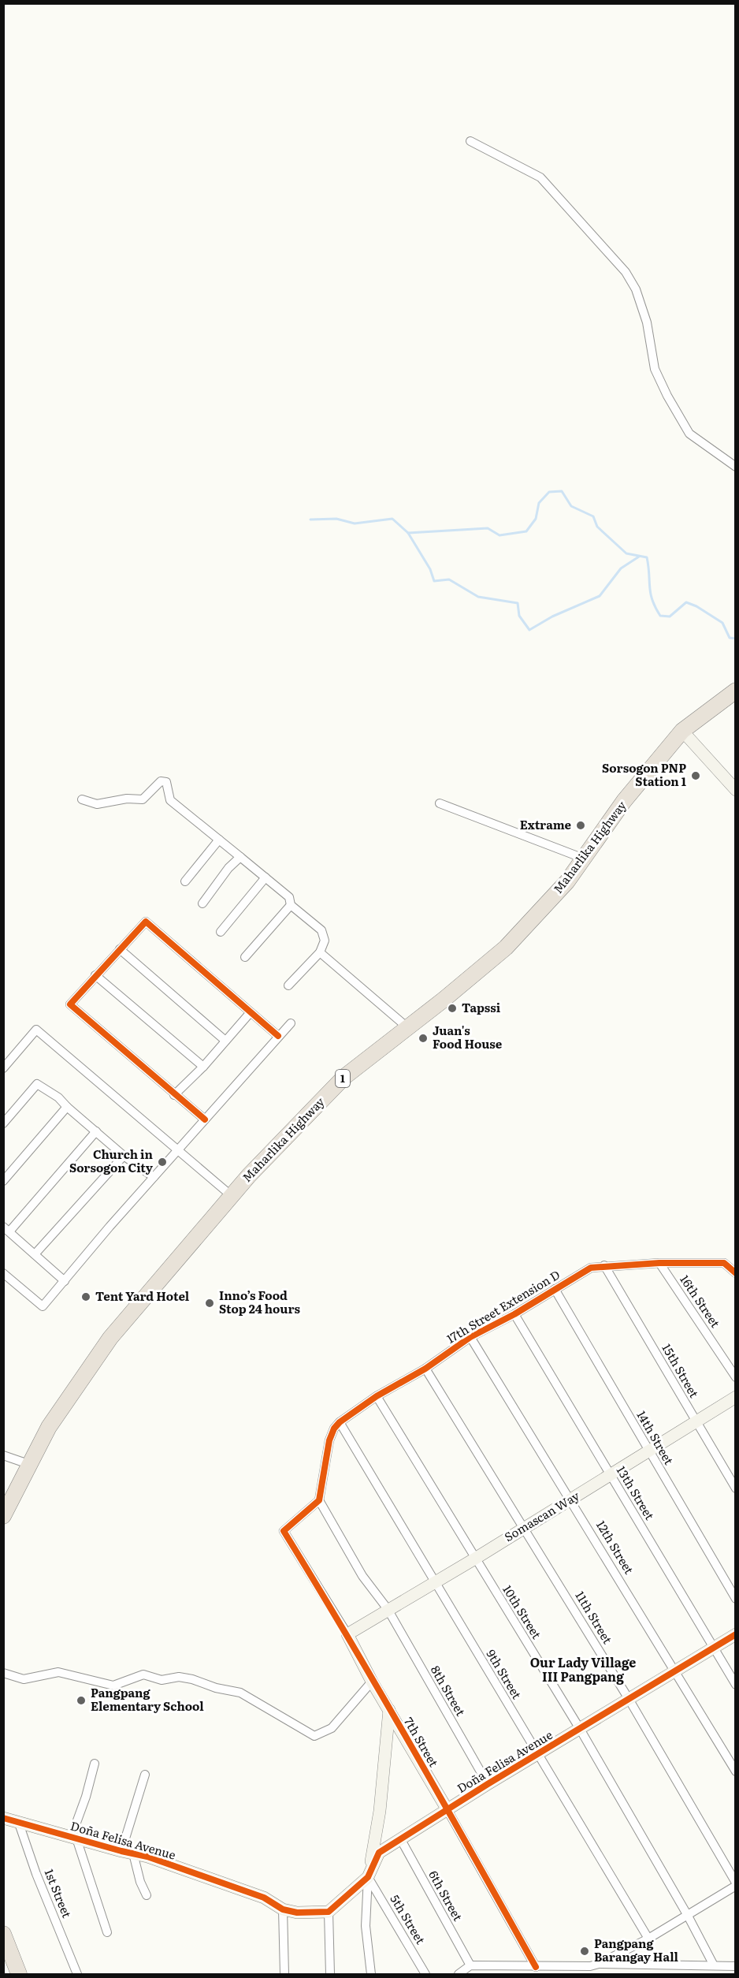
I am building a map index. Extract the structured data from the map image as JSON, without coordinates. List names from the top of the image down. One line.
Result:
{"streets":{"highway":["Maharlika Highway","1"],"street":["16th Street","17th Street Extension D","15th Street","14th Street","13th Street","Somascan Way","12th Street","10th Street","11th Street","9th Street","8th Street","7th Street","Doña Felisa Avenue","1st Street","6th Street","5th Street"]},"crossings":[["16th Street","17th Street Extension D"],["17th Street Extension D","15th Street"],["17th Street Extension D","14th Street"],["17th Street Extension D","13th Street"],["17th Street Extension D","12th Street"],["17th Street Extension D","10th Street"],["17th Street Extension D","11th Street"],["17th Street Extension D","9th Street"],["15th Street","Somascan Way"],["14th Street","Somascan Way"],["13th Street","Somascan Way"],["13th Street","Doña Felisa Avenue"],["Somascan Way","12th Street"],["Somascan Way","10th Street"],["Somascan Way","11th Street"],["Somascan Way","9th Street"],["Somascan Way","8th Street"],["Somascan Way","7th Street"],["12th Street","Doña Felisa Avenue"],["10th Street","Doña Felisa Avenue"],["11th Street","Doña Felisa Avenue"],["9th Street","Doña Felisa Avenue"],["8th Street","7th Street"],["8th Street","Doña Felisa Avenue"],["7th Street","Doña Felisa Avenue"],["Doña Felisa Avenue","1st Street"],["Doña Felisa Avenue","6th Street"],["Doña Felisa Avenue","5th Street"]],"districts":["Our Lady Village III Pangpang"],"places":["Sorsogon PNP Station 1","Extrame","Tapssi","Juan's Food House","Church in Sorsogon City","Tent Yard Hotel","Inno’s Food Stop 24 hours","Pangpang Elementary School","Pangpang Barangay Hall"]}
